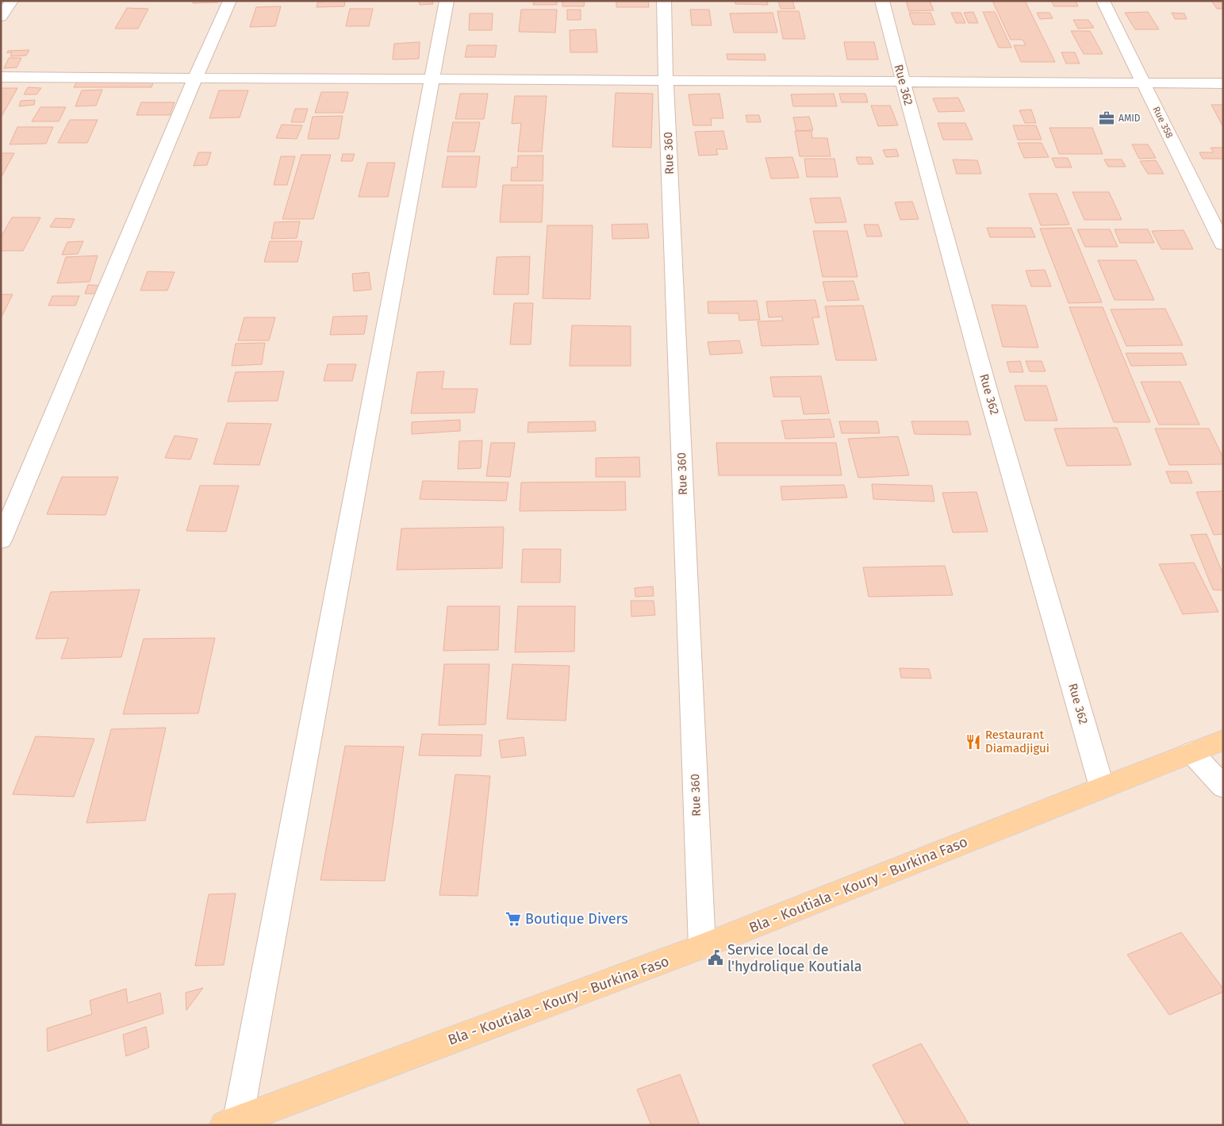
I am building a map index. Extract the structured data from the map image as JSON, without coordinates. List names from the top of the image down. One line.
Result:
{"streets":{"main road":["Bla - Koutiala - Koury - Burkina Faso"],"street":["Rue 362","Rue 358","Rue 360"]},"crossings":[["Rue 362","Bla - Koutiala - Koury - Burkina Faso"],["Rue 360","Bla - Koutiala - Koury - Burkina Faso"]],"places":{"office":["AMID"],"restaurant":["Restaurant Diamadjigui"],"supermarket":["Boutique Divers"],"public building":["Service local de l'hydrolique Koutiala"]}}
